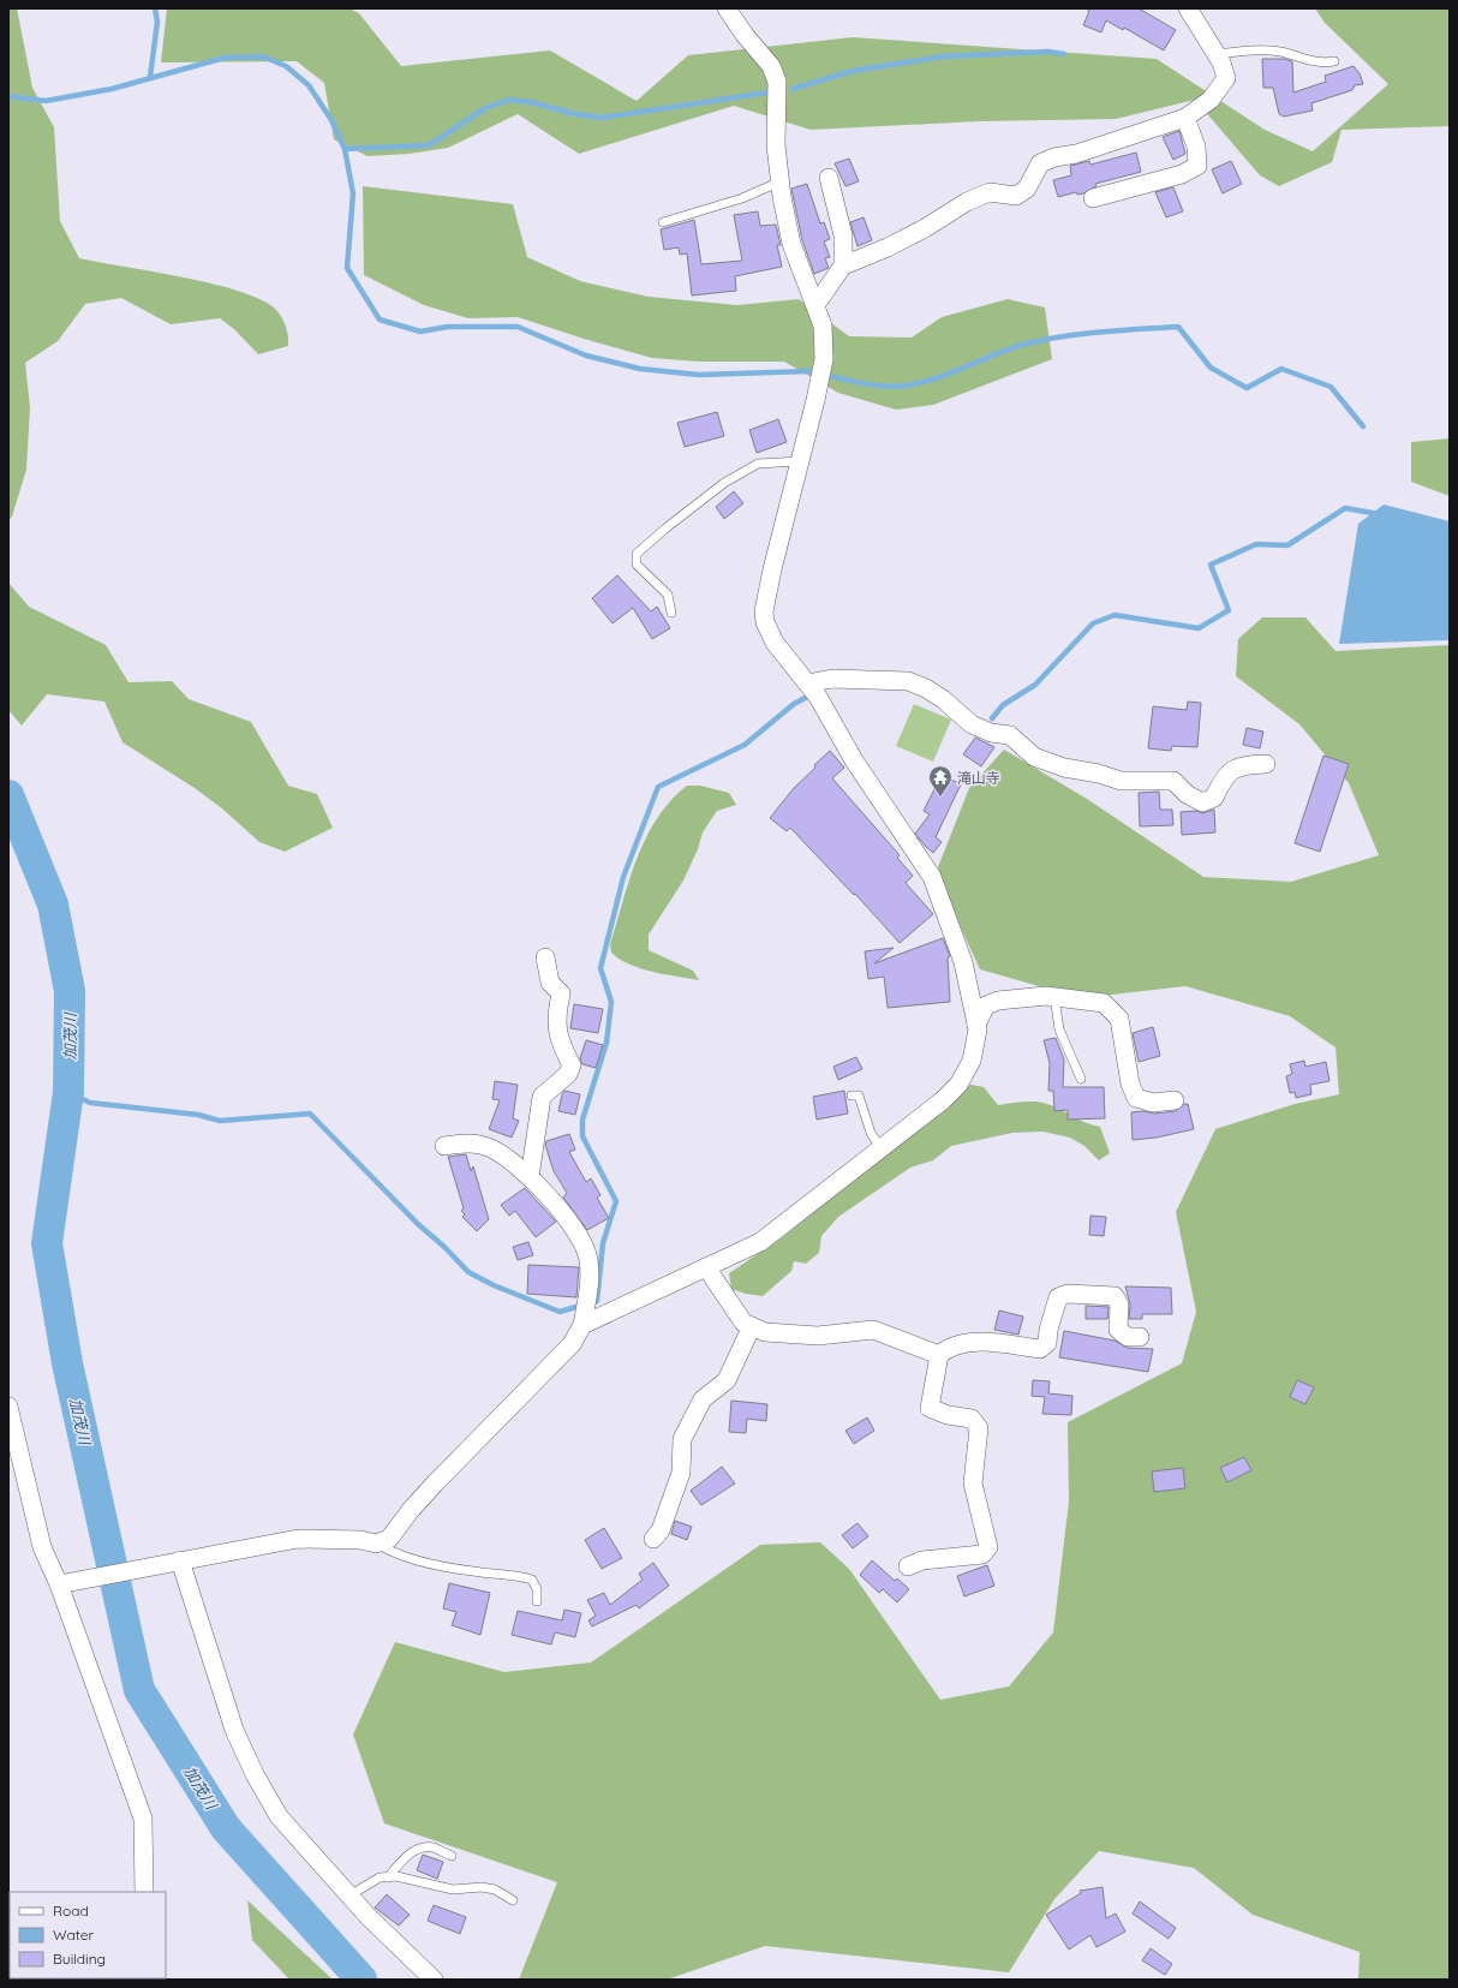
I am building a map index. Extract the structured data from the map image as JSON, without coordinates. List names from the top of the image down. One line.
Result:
{"water":["加茂川"],"places":{"temple":["滝山寺"]},"legend":["Road","Water","Building"]}
